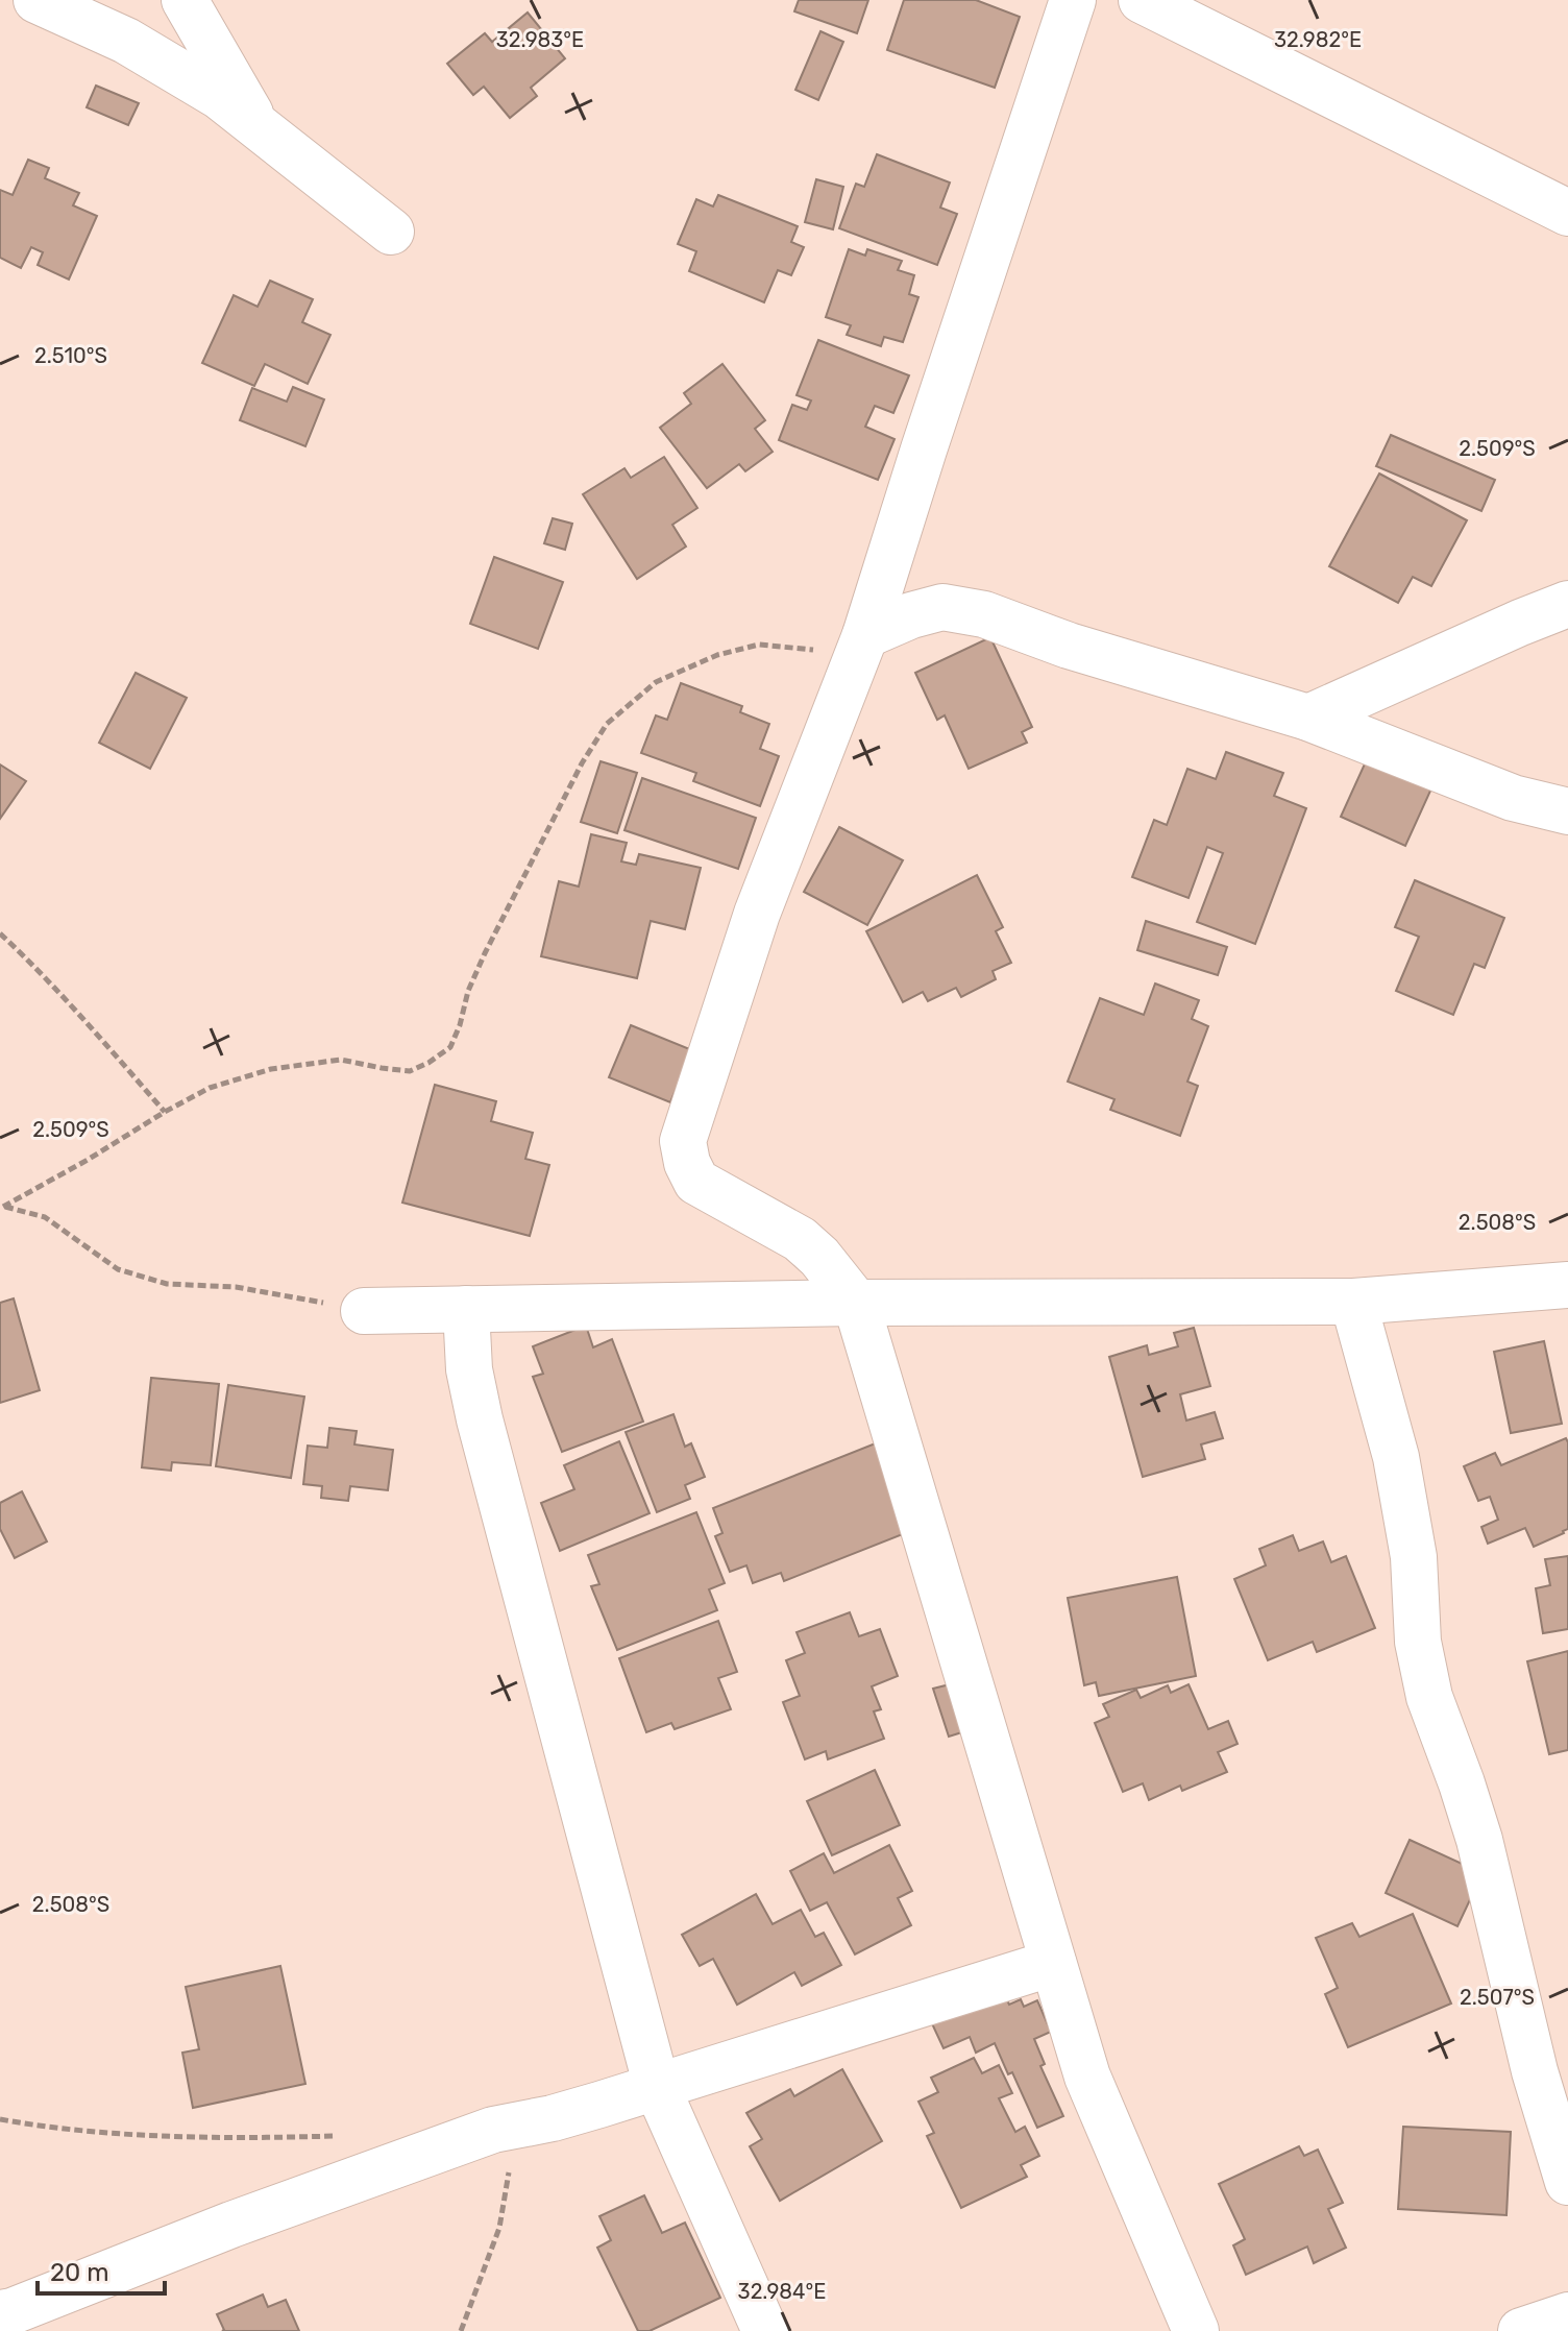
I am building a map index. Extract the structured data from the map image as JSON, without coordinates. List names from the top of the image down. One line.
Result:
{"scale_bar":"20 m","coordinates":["32.983°E","32.982°E","2.510°S","2.509°S","2.508°S","2.507°S","32.984°E"]}
